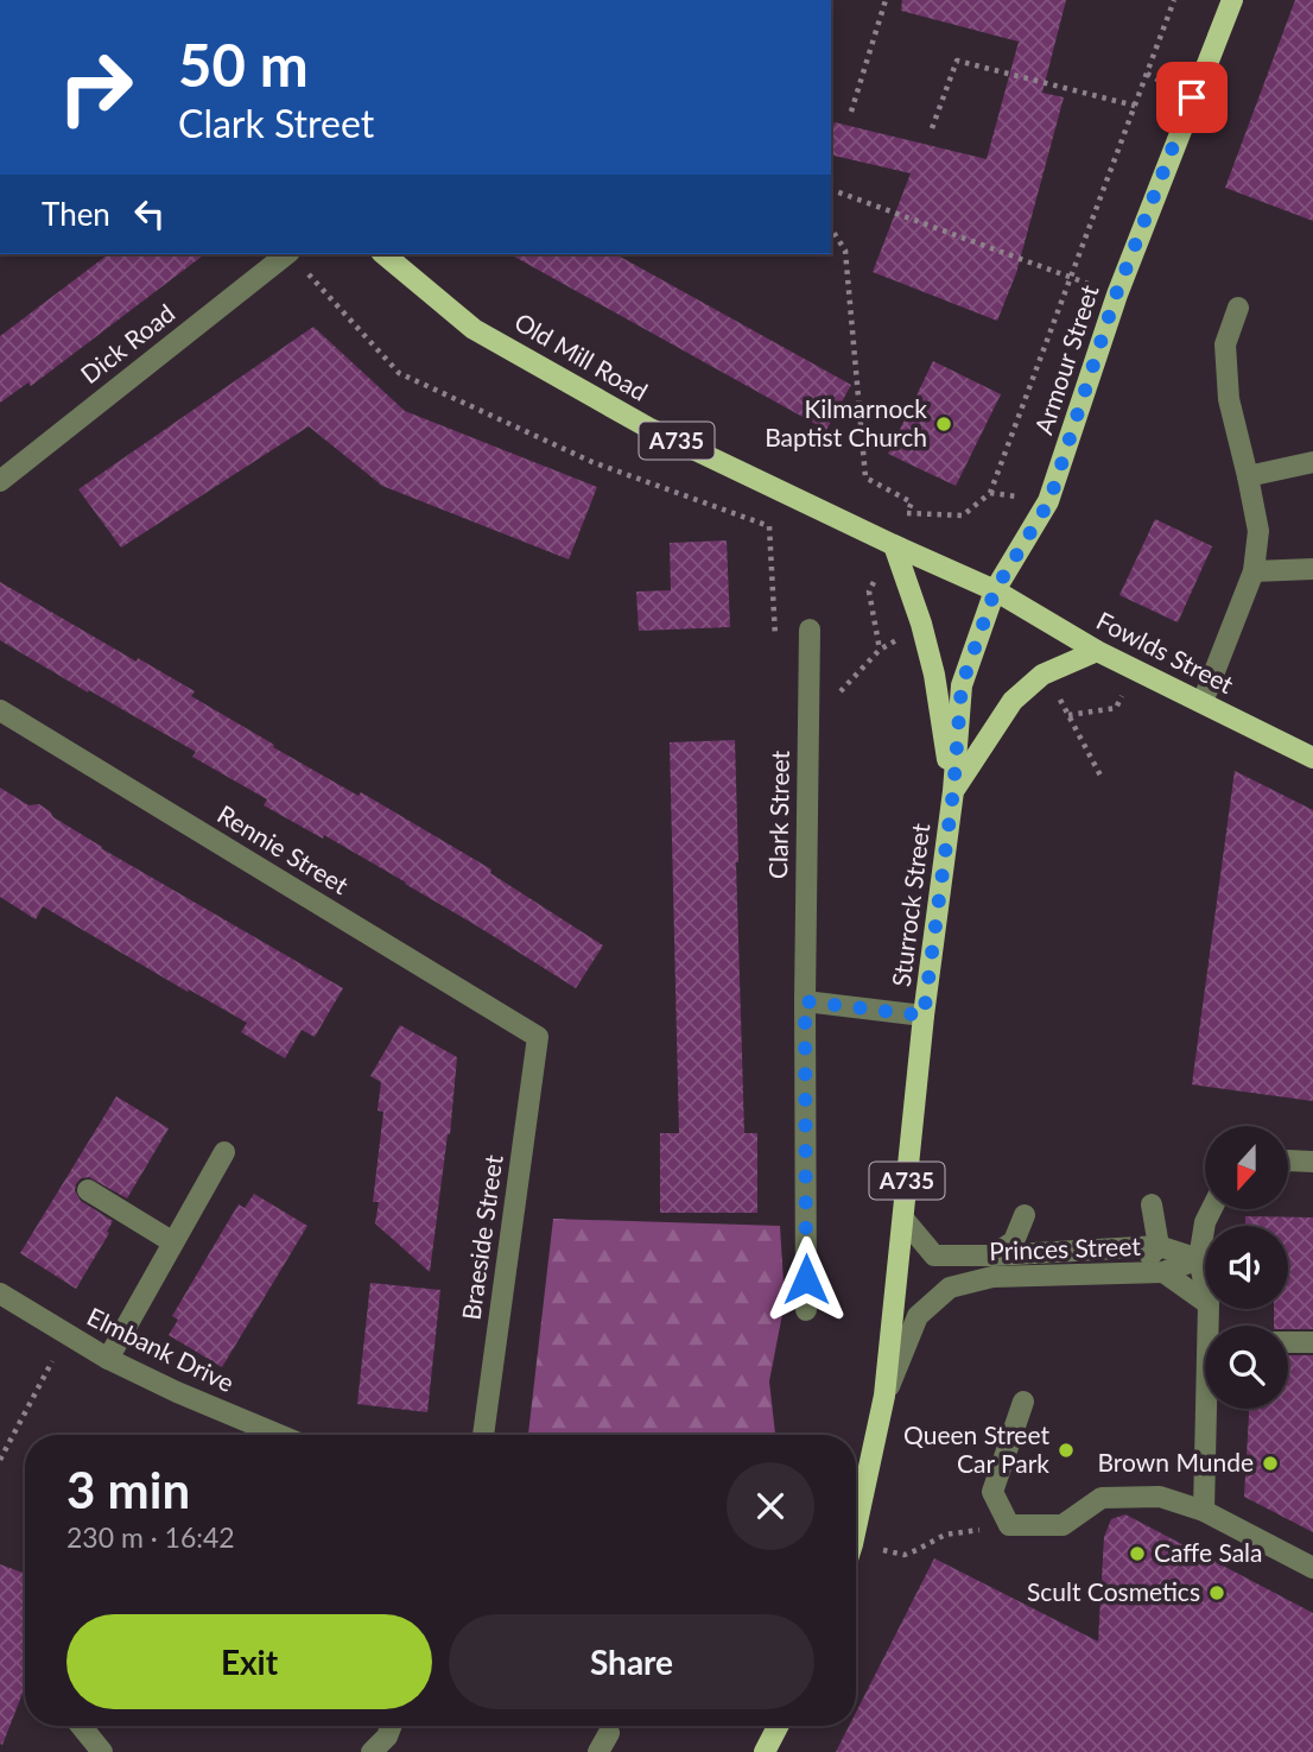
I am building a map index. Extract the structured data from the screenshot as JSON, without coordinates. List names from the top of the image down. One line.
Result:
{"streets":{"main road":["Old Mill Road","Armour Street","A735","Fowlds Street","Sturrock Street"],"street":["Dick Road","Clark Street","Rennie Street","Braeside Street","Princes Street","Elmbank Drive"]},"crossings":[["Old Mill Road","Armour Street"],["Old Mill Road","Fowlds Street"],["Old Mill Road","Sturrock Street"],["Armour Street","Fowlds Street"],["Armour Street","Sturrock Street"],["Fowlds Street","Sturrock Street"],["Rennie Street","Braeside Street"],["Sturrock Street","Princes Street"]],"places":["Kilmarnock Baptist Church","Queen Street Car Park","Brown Munde","Caffe Sala","Scult Cosmetics"],"north":"bottom","page":{"turn":["50 m","Clark Street"],"then":"Then","heading":["3 min","230 m · 16:42"],"buttons":["Exit","Share"]}}
